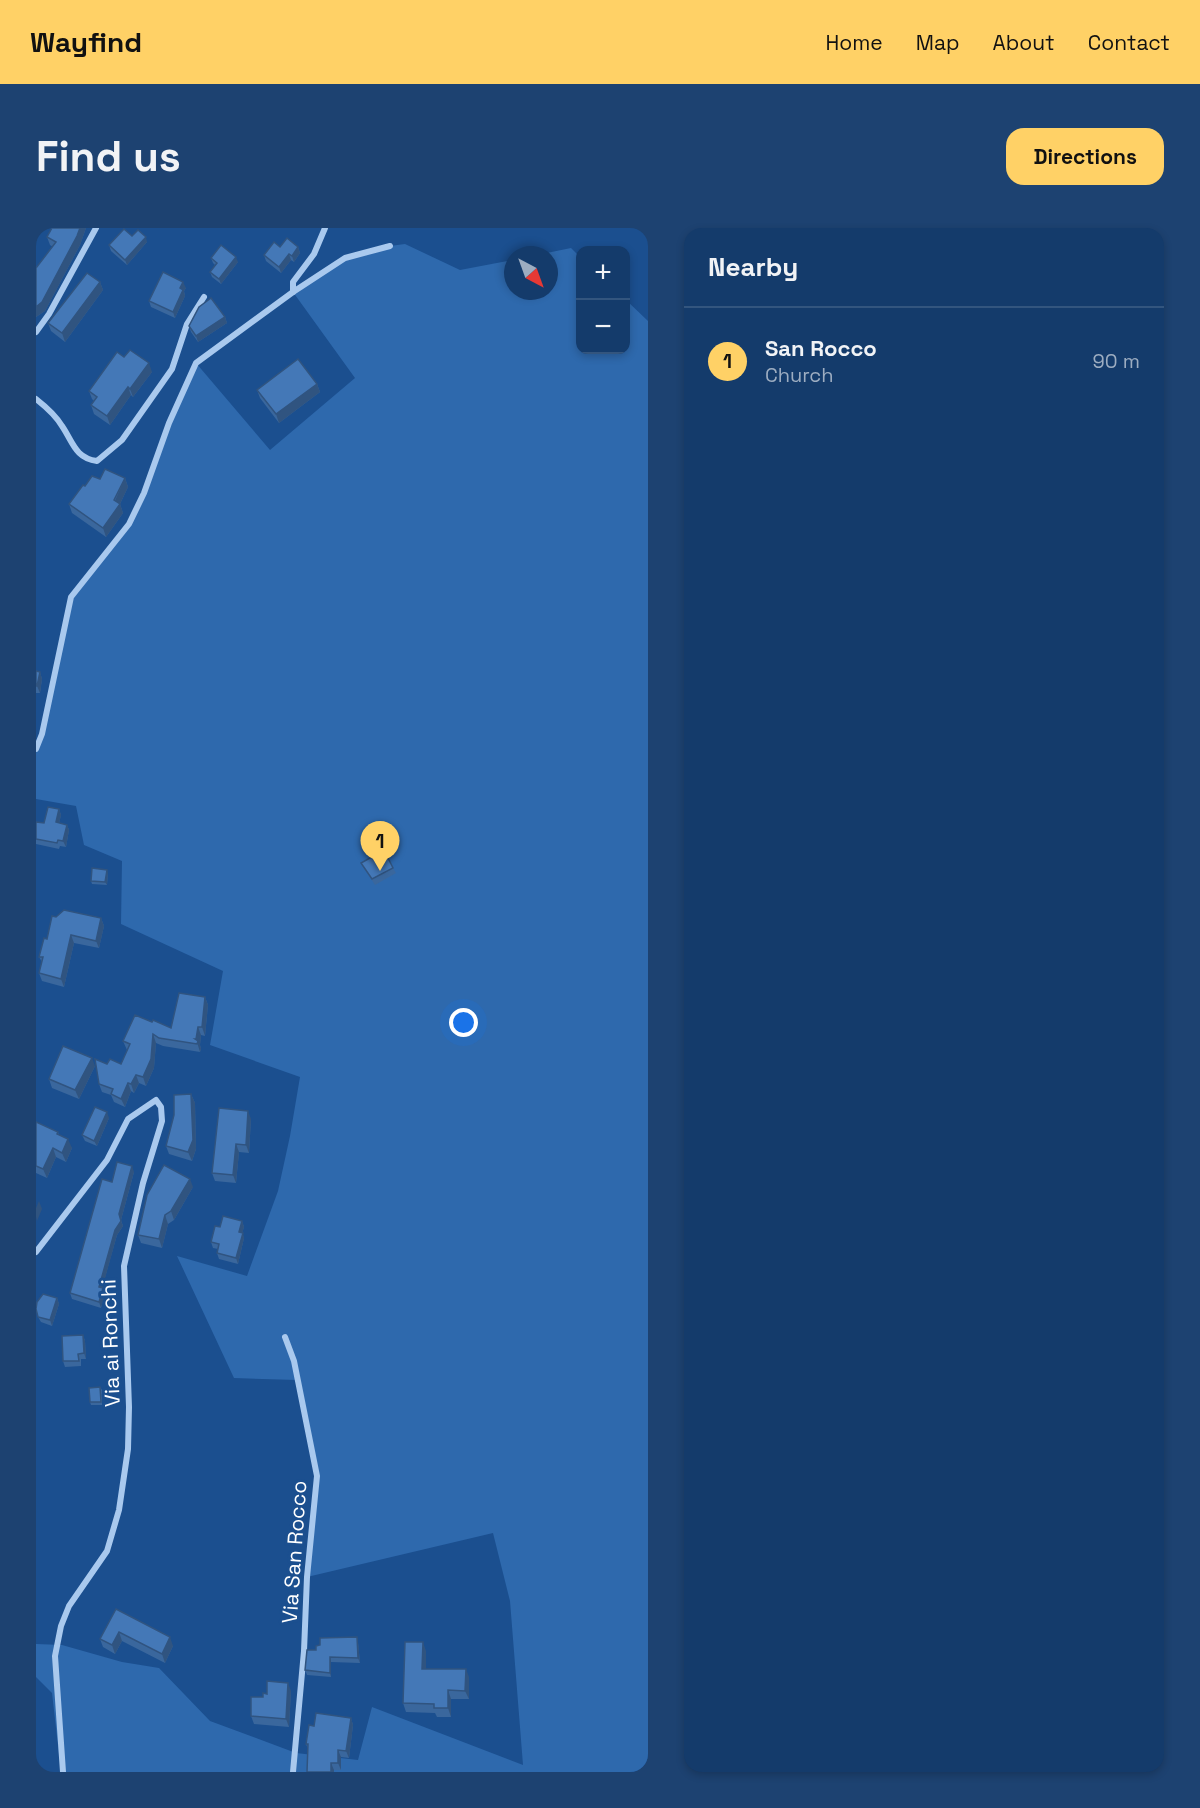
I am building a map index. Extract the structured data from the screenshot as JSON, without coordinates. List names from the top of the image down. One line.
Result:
{"streets":{"street":["Via ai Ronchi","Via San Rocco"]},"north":"bottom right","page":{"header":"Wayfind","nav":["Home","Map","About","Contact"],"buttons":"Directions","title":"Find us","heading":"Nearby","map_buttons":["+","−"],"list":[{"mark":"1","name":"San Rocco","note":"Church","value":"90 m"}],"pins":"1"}}
